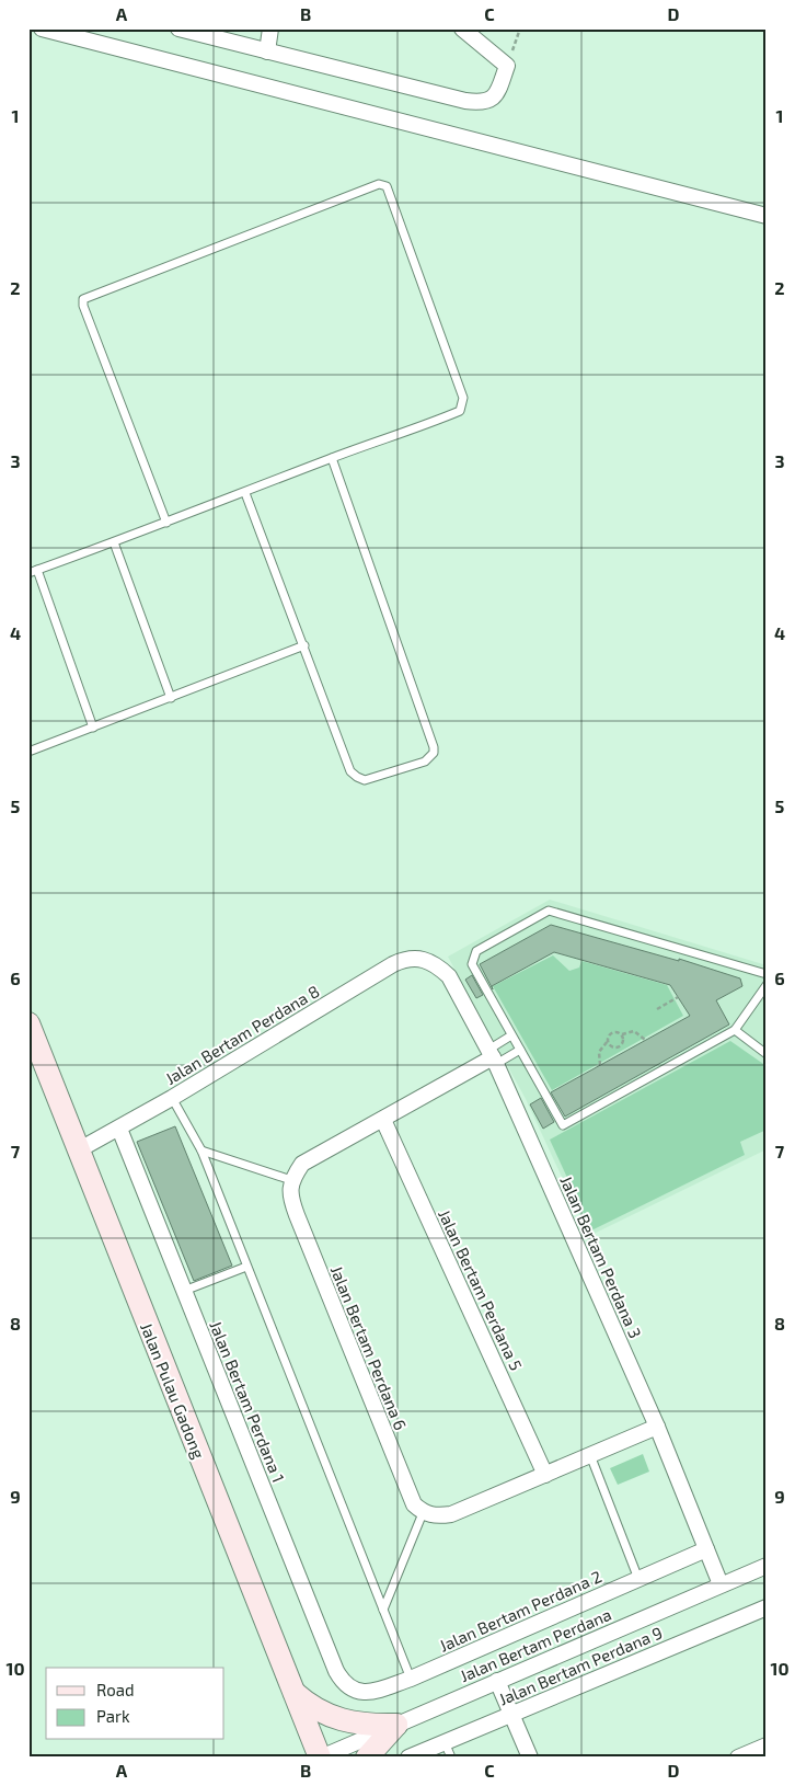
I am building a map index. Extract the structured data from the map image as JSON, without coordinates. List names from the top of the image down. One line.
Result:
{"streets":{"main road":["Jalan Pulau Gadong"],"street":["Jalan Bertam Perdana 8","Jalan Bertam Perdana 3","Jalan Bertam Perdana 5","Jalan Bertam Perdana 6","Jalan Bertam Perdana 1","Jalan Bertam Perdana 2","Jalan Bertam Perdana","Jalan Bertam Perdana 9"]},"crossings":[["Jalan Bertam Perdana 8","Jalan Bertam Perdana 3"],["Jalan Bertam Perdana 8","Jalan Pulau Gadong"],["Jalan Bertam Perdana 8","Jalan Bertam Perdana 1"],["Jalan Bertam Perdana 3","Jalan Bertam Perdana 2"],["Jalan Bertam Perdana 3","Jalan Bertam Perdana"],["Jalan Pulau Gadong","Jalan Bertam Perdana"],["Jalan Bertam Perdana 1","Jalan Bertam Perdana 2"]],"legend":["Road","Park"],"grid":{"columns":["A","B","C","D"],"rows":["1","2","3","4","5","6","7","8","9","10"]}}
